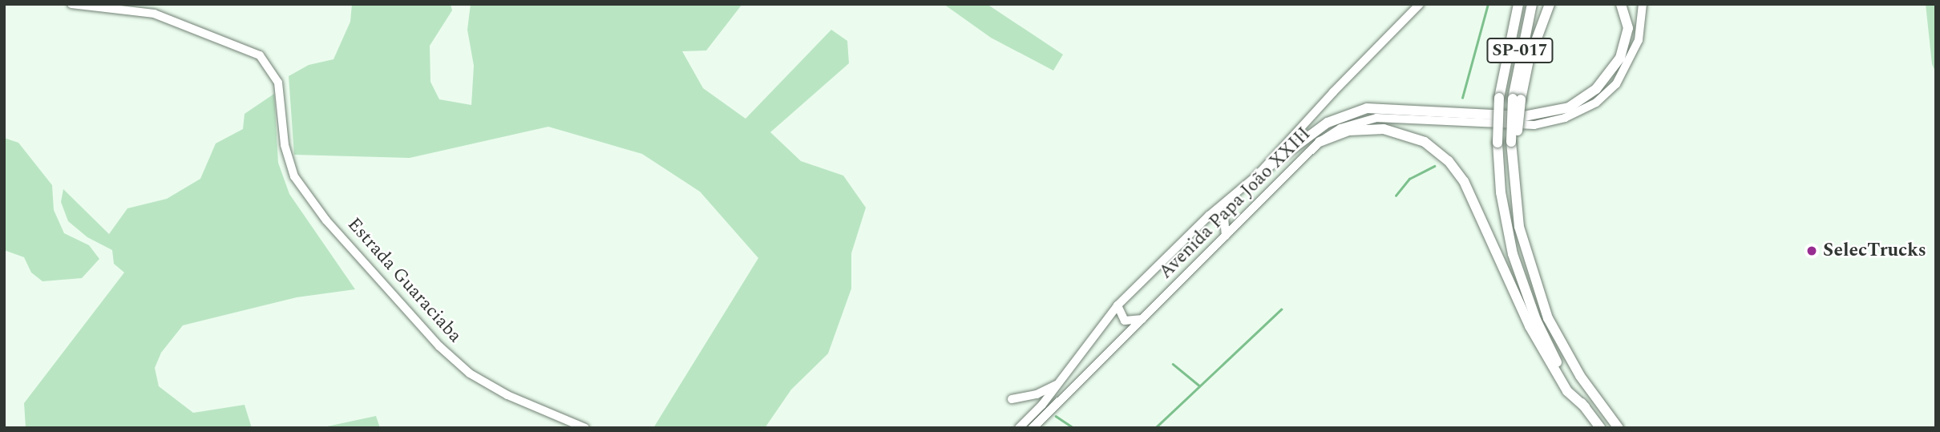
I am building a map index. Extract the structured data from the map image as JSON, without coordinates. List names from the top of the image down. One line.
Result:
{"streets":{"highway":["SP-017"],"main road":["Avenida Papa João XXIII","Estrada Guaraciaba"]},"places":["SelecTrucks"]}
